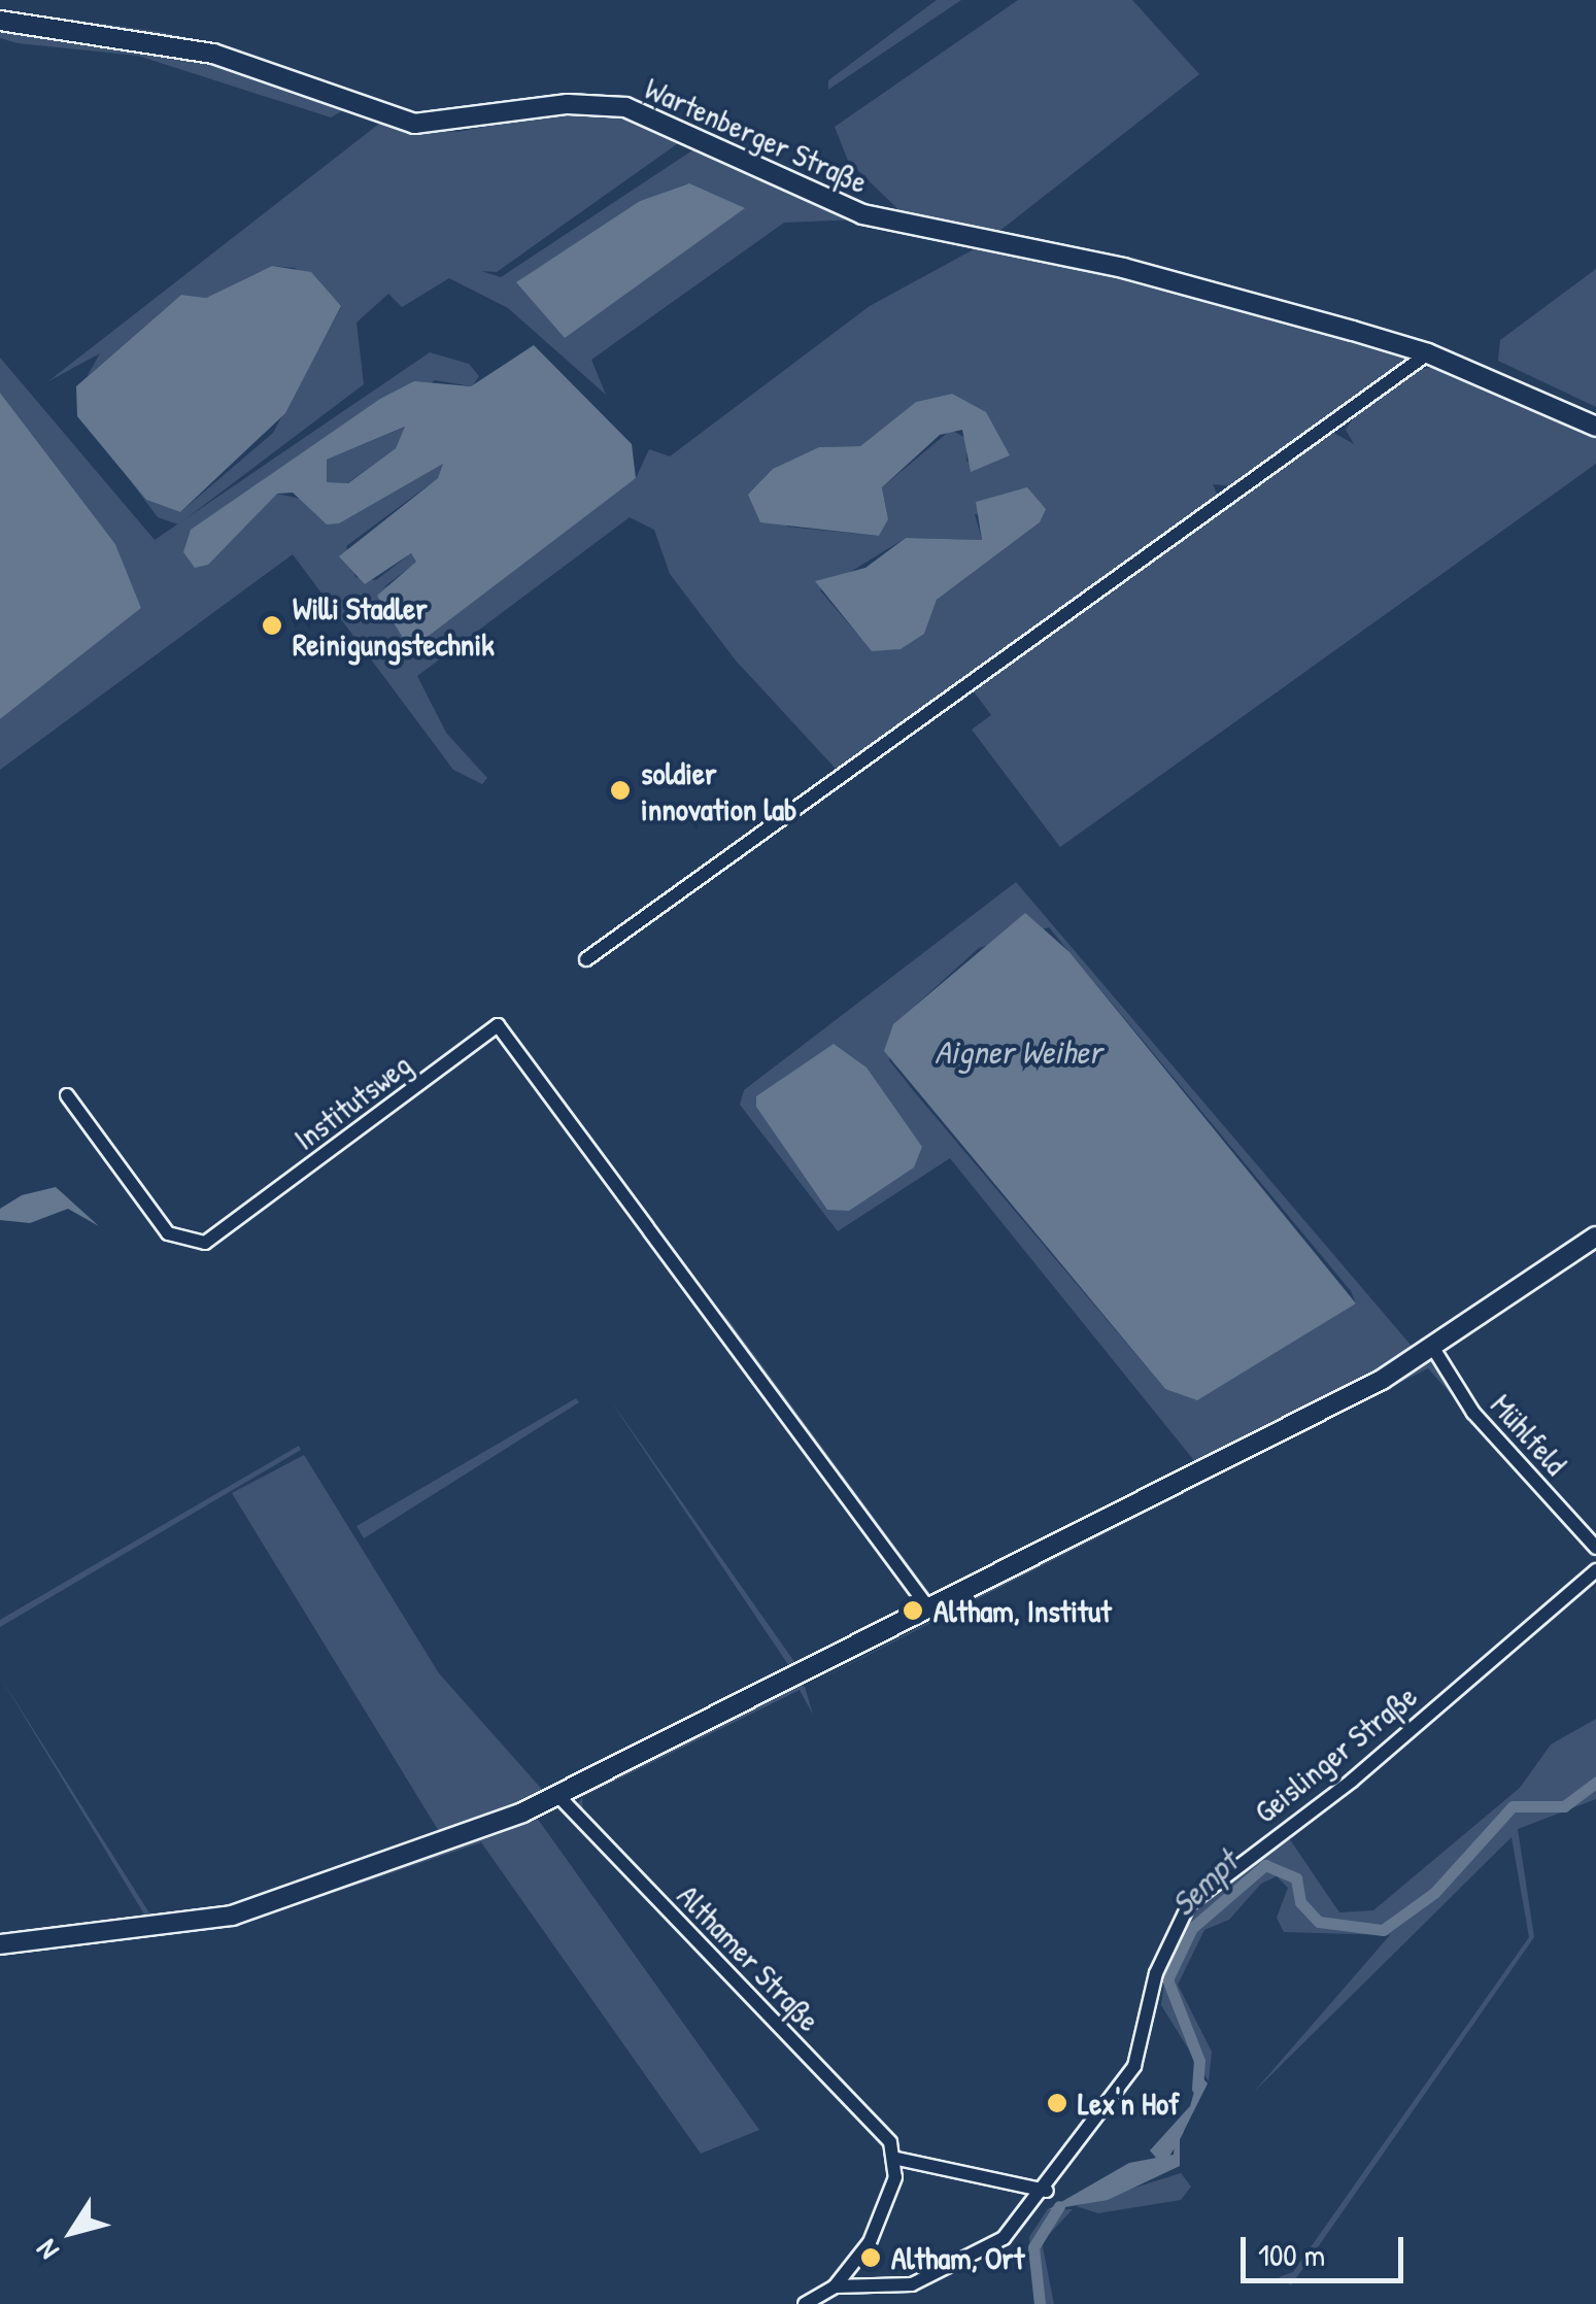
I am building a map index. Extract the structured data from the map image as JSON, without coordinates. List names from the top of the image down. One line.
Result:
{"streets":{"main road":["Wartenberger Straße"],"street":["Institutsweg","Mühlfeld","Geislinger Straße","Althamer Straße"]},"water":["Aigner Weiher","Sempt"],"places":["Willi Stadler Reinigungstechnik","soldier innovation lab","Altham, Institut","Lex'n Hof","Altham, Ort"],"scale_bar":"100 m","north":"bottom left"}
